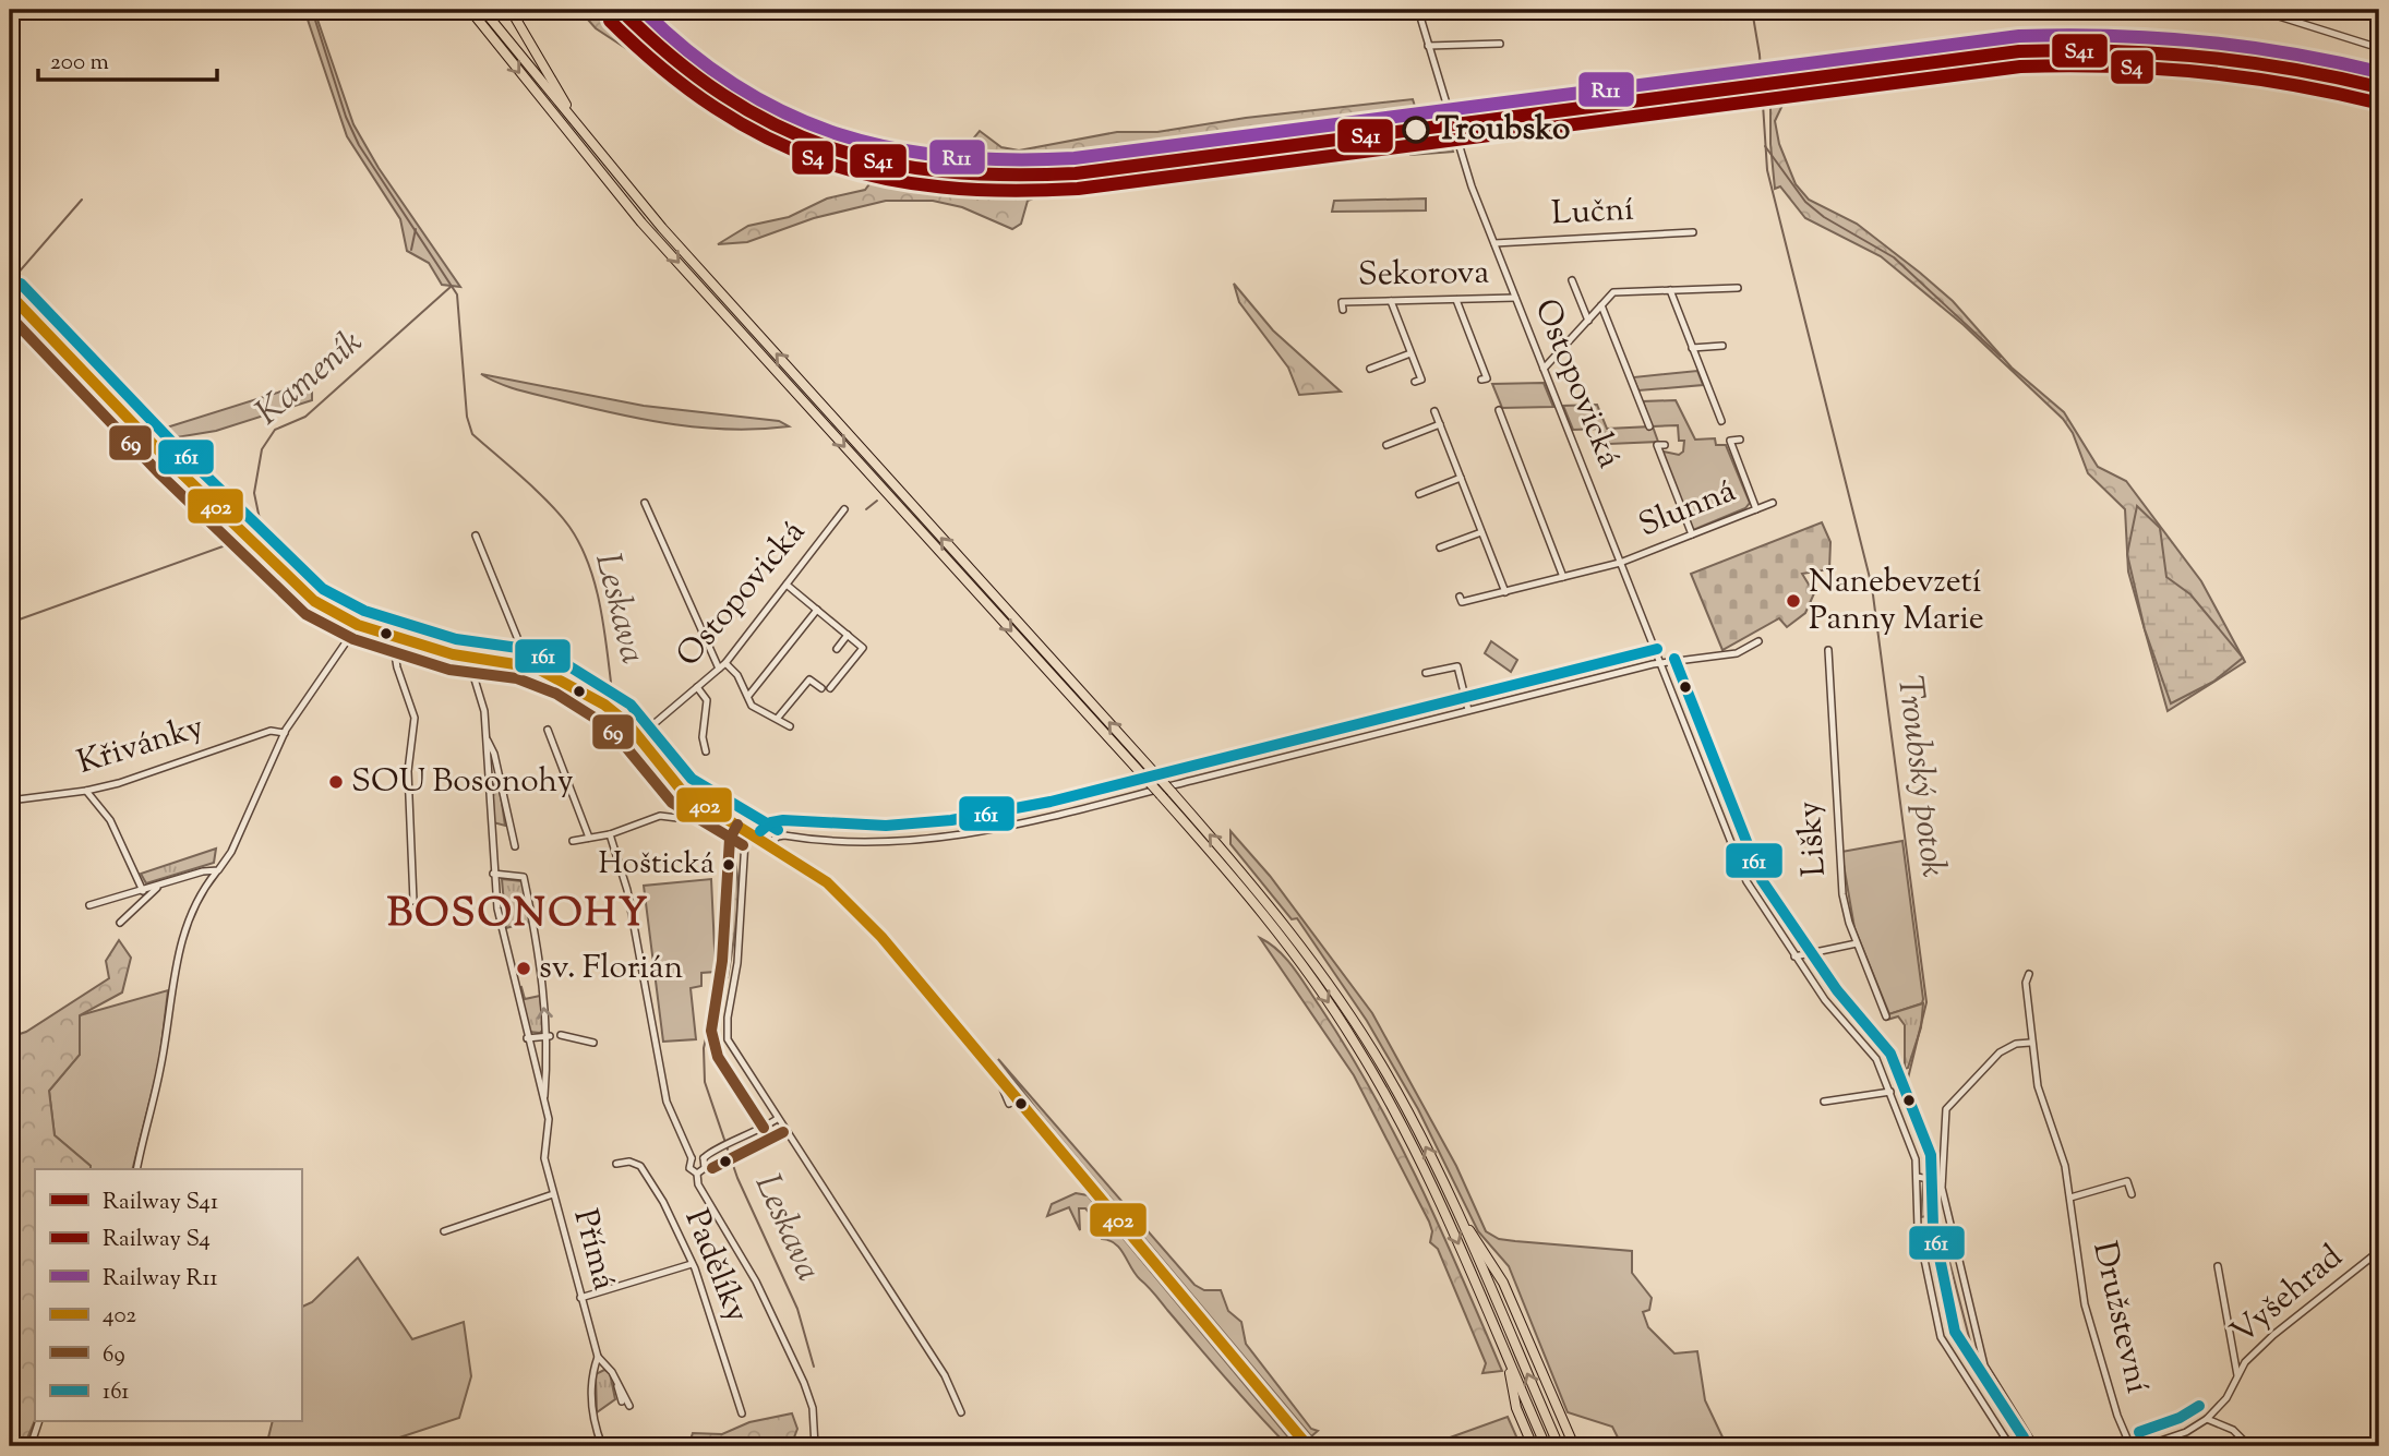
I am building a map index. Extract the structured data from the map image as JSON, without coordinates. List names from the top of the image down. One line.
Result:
{"streets":{"street":["Luční","Sekorova","Ostopovická","Slunná","Křivánky","Lišky","Přímá","Padělíky","Vyšehrad","Družstevní"]},"crossings":[["Luční","Ostopovická"],["Sekorova","Ostopovická"],["Ostopovická","Slunná"]],"districts":["BOSONOHY"],"water":["Kameník","Leskava","Troubský potok"],"places":["Troubsko","Nanebevzetí Panny Marie","SOU Bosonohy","Hoštická","sv. Florián"],"lines":["rail line S41","rail line R11","rail line S4","transit line 161","transit line 402","transit line 69"],"legend":["Railway S41","Railway S4","Railway R11","402","69","161"],"scale_bar":"200 m"}
